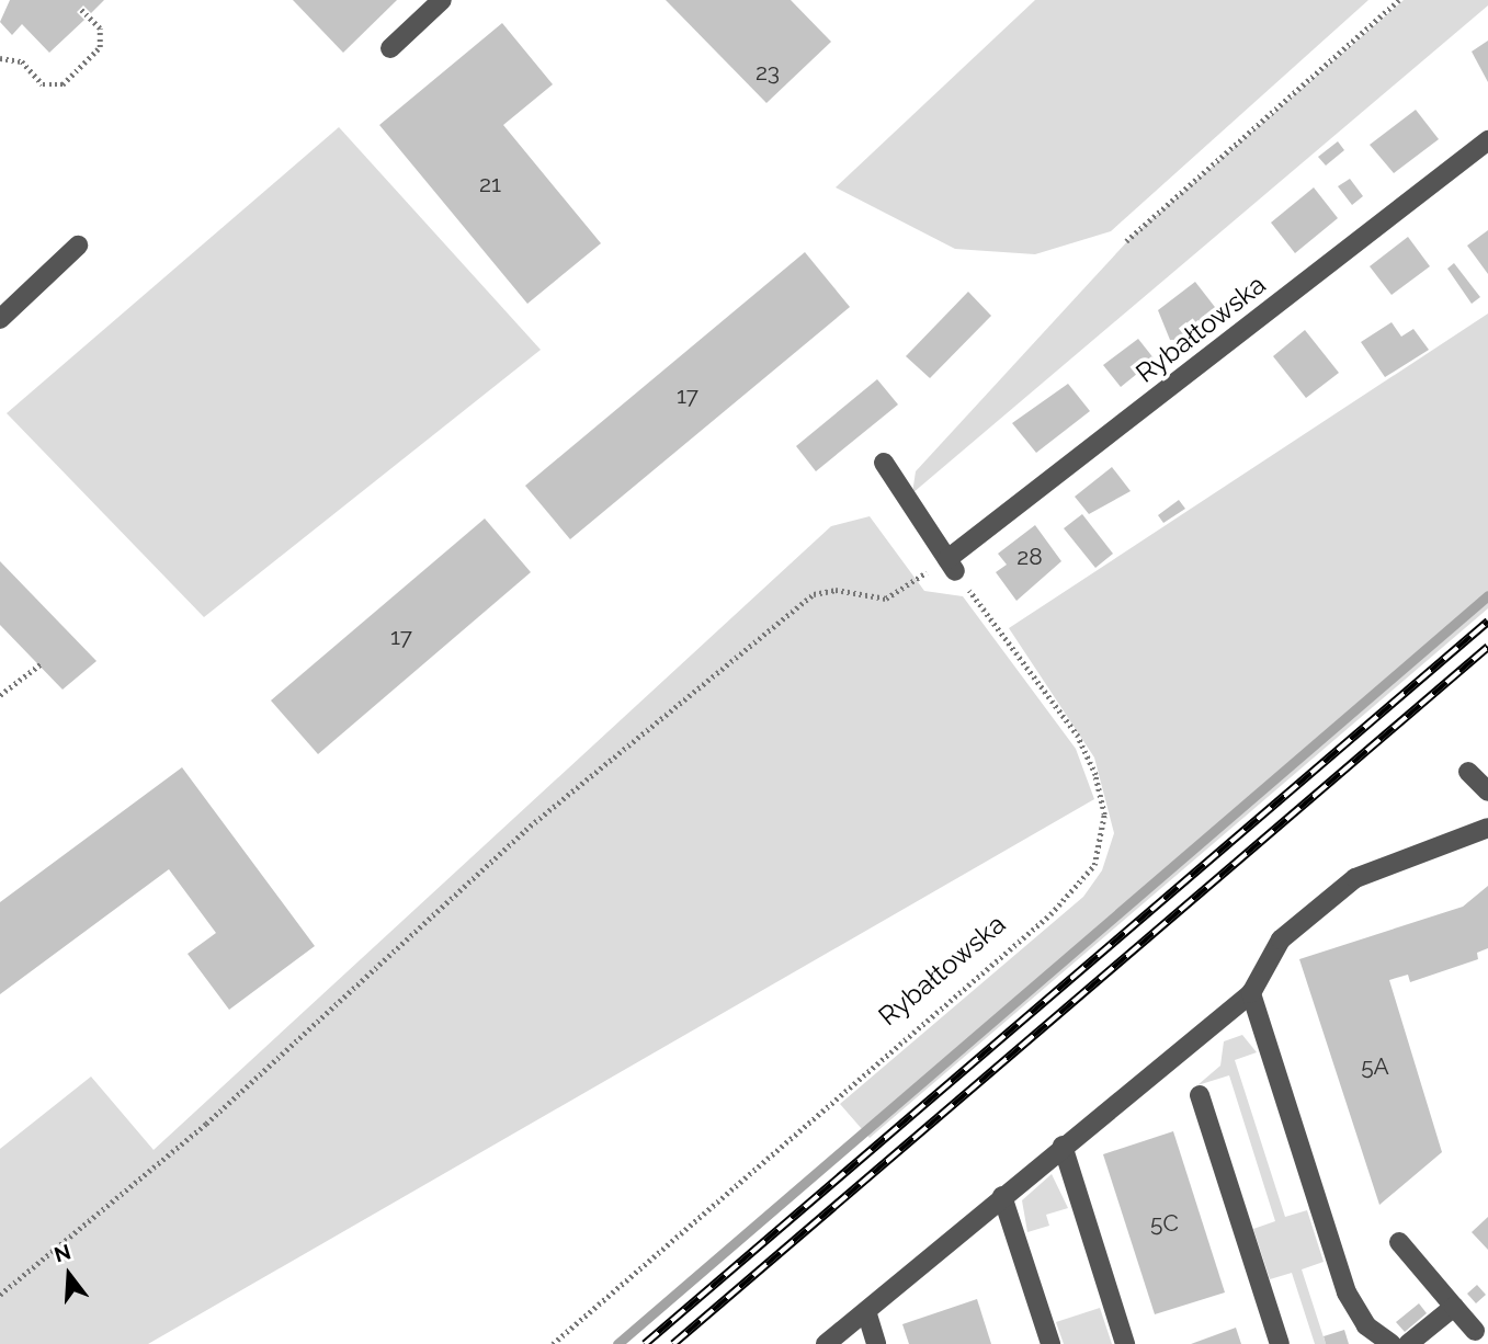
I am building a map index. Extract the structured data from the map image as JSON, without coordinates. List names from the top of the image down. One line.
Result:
{"streets":{"street":["Rybałtowska"]},"house_numbers":["23","21","17","28","17","5A","5C"],"north":"top"}
